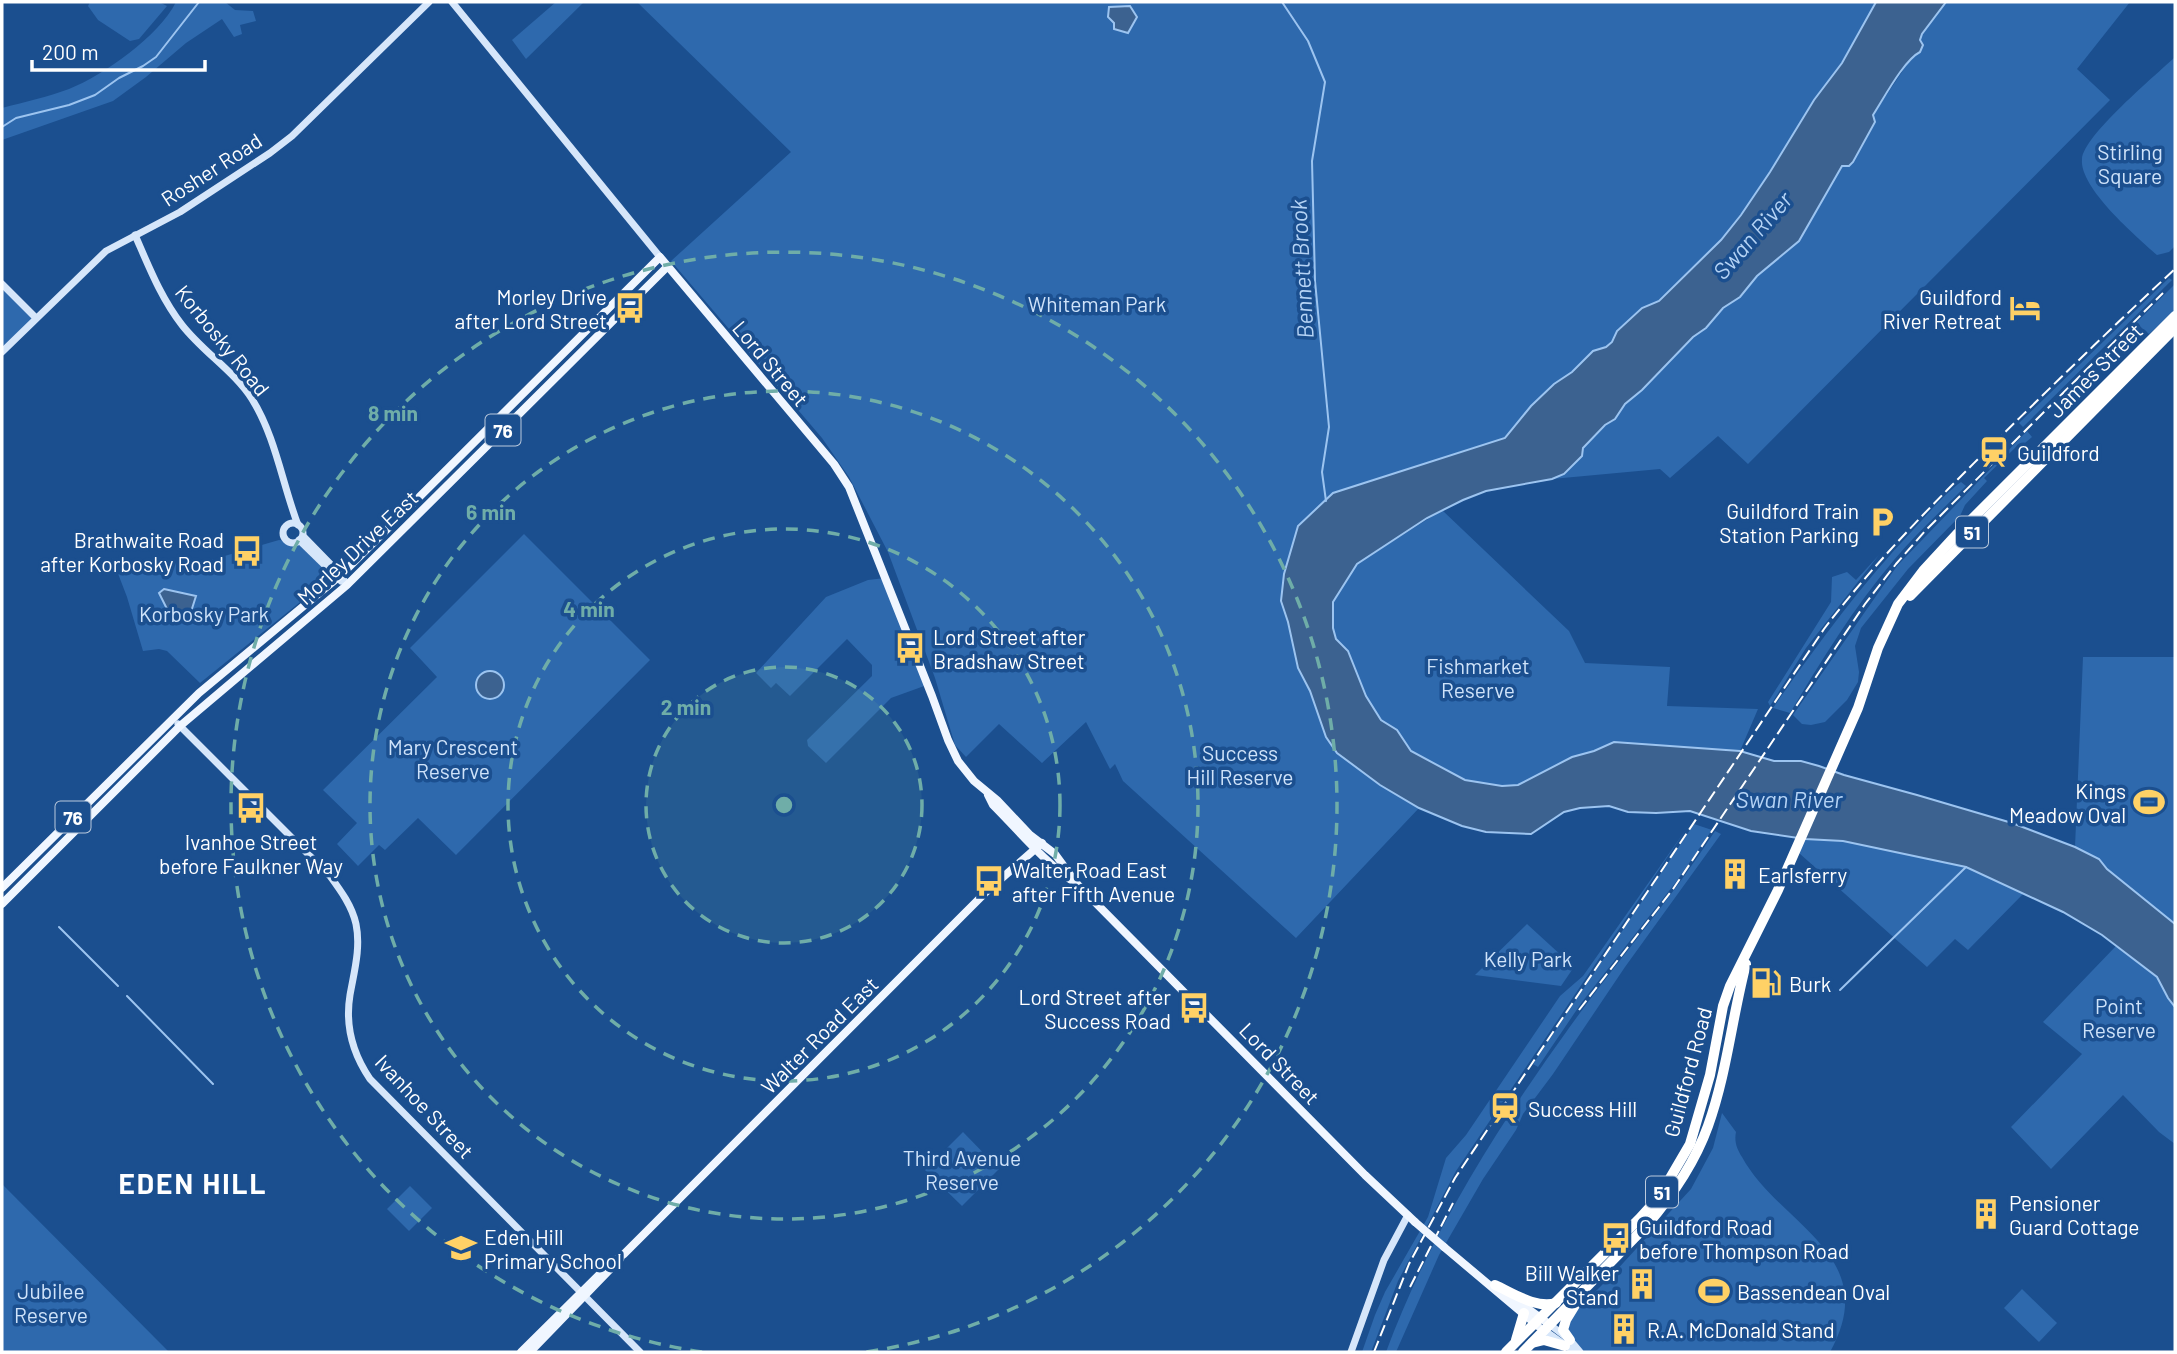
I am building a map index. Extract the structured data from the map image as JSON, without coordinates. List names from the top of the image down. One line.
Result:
{"streets":{"highway":["James Street","51","Guildford Road"],"main road":["Lord Street","76","Morley Drive East","Walter Road East"],"street":["Rosher Road","Korbosky Road","Ivanhoe Street"]},"crossings":[["Rosher Road","Korbosky Road"],["Lord Street","Morley Drive East"],["Lord Street","Walter Road East"],["Lord Street","Guildford Road"],["James Street","Guildford Road"],["Morley Drive East","Ivanhoe Street"],["Walter Road East","Ivanhoe Street"]],"districts":["EDEN HILL"],"water":["Swan River","Bennett Brook"],"parks":["Stirling Square","Whiteman Park","Korbosky Park","Fishmarket Reserve","Mary Crescent Reserve","Success Hill Reserve","Kelly Park","Point Reserve","Third Avenue Reserve","Jubilee Reserve"],"places":{"bus stop":["Morley Drive after Lord Street","Brathwaite Road after Korbosky Road","Lord Street after Bradshaw Street","Ivanhoe Street before Faulkner Way","Walter Road East after Fifth Avenue","Lord Street after Success Road","Guildford Road before Thompson Road"],"hotel":["Guildford River Retreat"],"station":["Guildford","Success Hill"],"parking":["Guildford Train Station Parking"],"sports":["Kings Meadow Oval","Bassendean Oval"],"building":["Earlsferry","Pensioner Guard Cottage","Bill Walker Stand","R.A. McDonald Stand"],"fuel station":["Burk"],"school or university":["Eden Hill Primary School"]},"scale_bar":"200 m","rings":["8 min","6 min","4 min","2 min"]}
